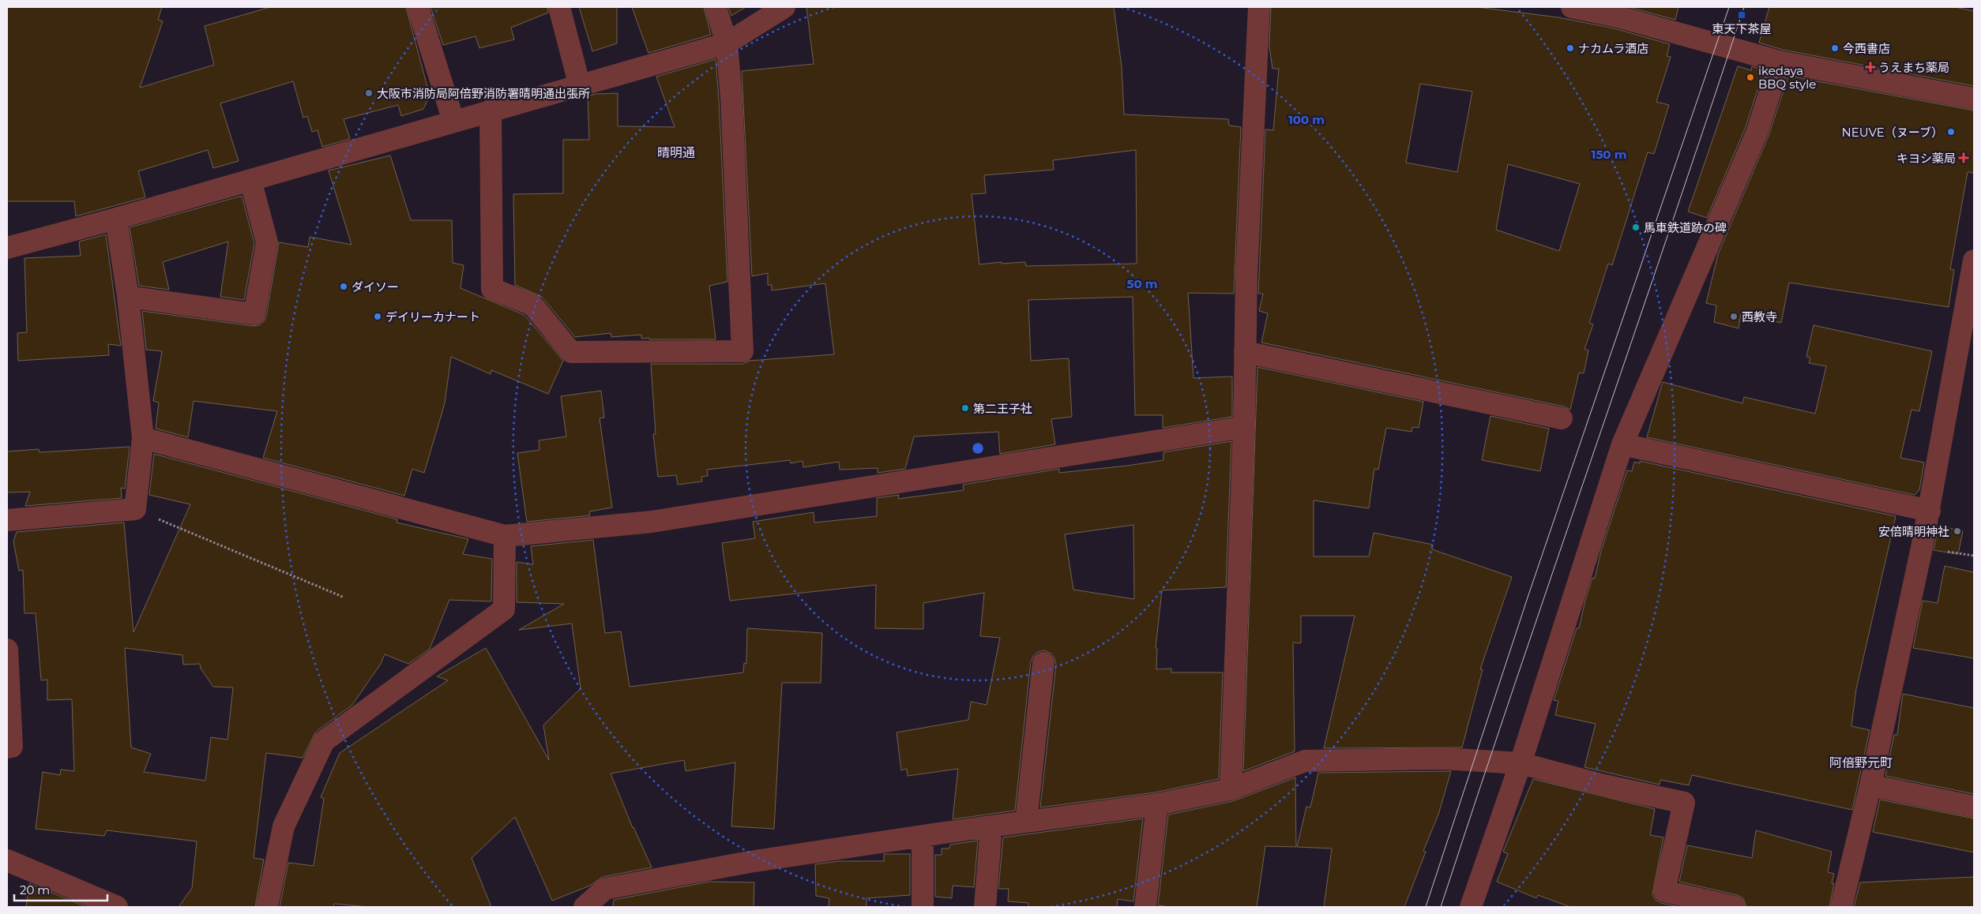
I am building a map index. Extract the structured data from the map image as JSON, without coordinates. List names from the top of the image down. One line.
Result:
{"districts":["晴明通","阿倍野元町"],"places":{"transit":["東天下茶屋"],"other":["ナカムラ酒店","今西書店","ikedaya BBQ style","大阪市消防局阿倍野消防署晴明通出張所","NEUVE（ヌーブ）","馬車鉄道跡の碑","ダイソー","デイリーカナート","西教寺","第二王子社","安倍晴明神社"],"health":["うえまち薬局","キヨシ薬局"]},"scale_bar":"20 m","rings":["100 m","150 m","50 m"]}
